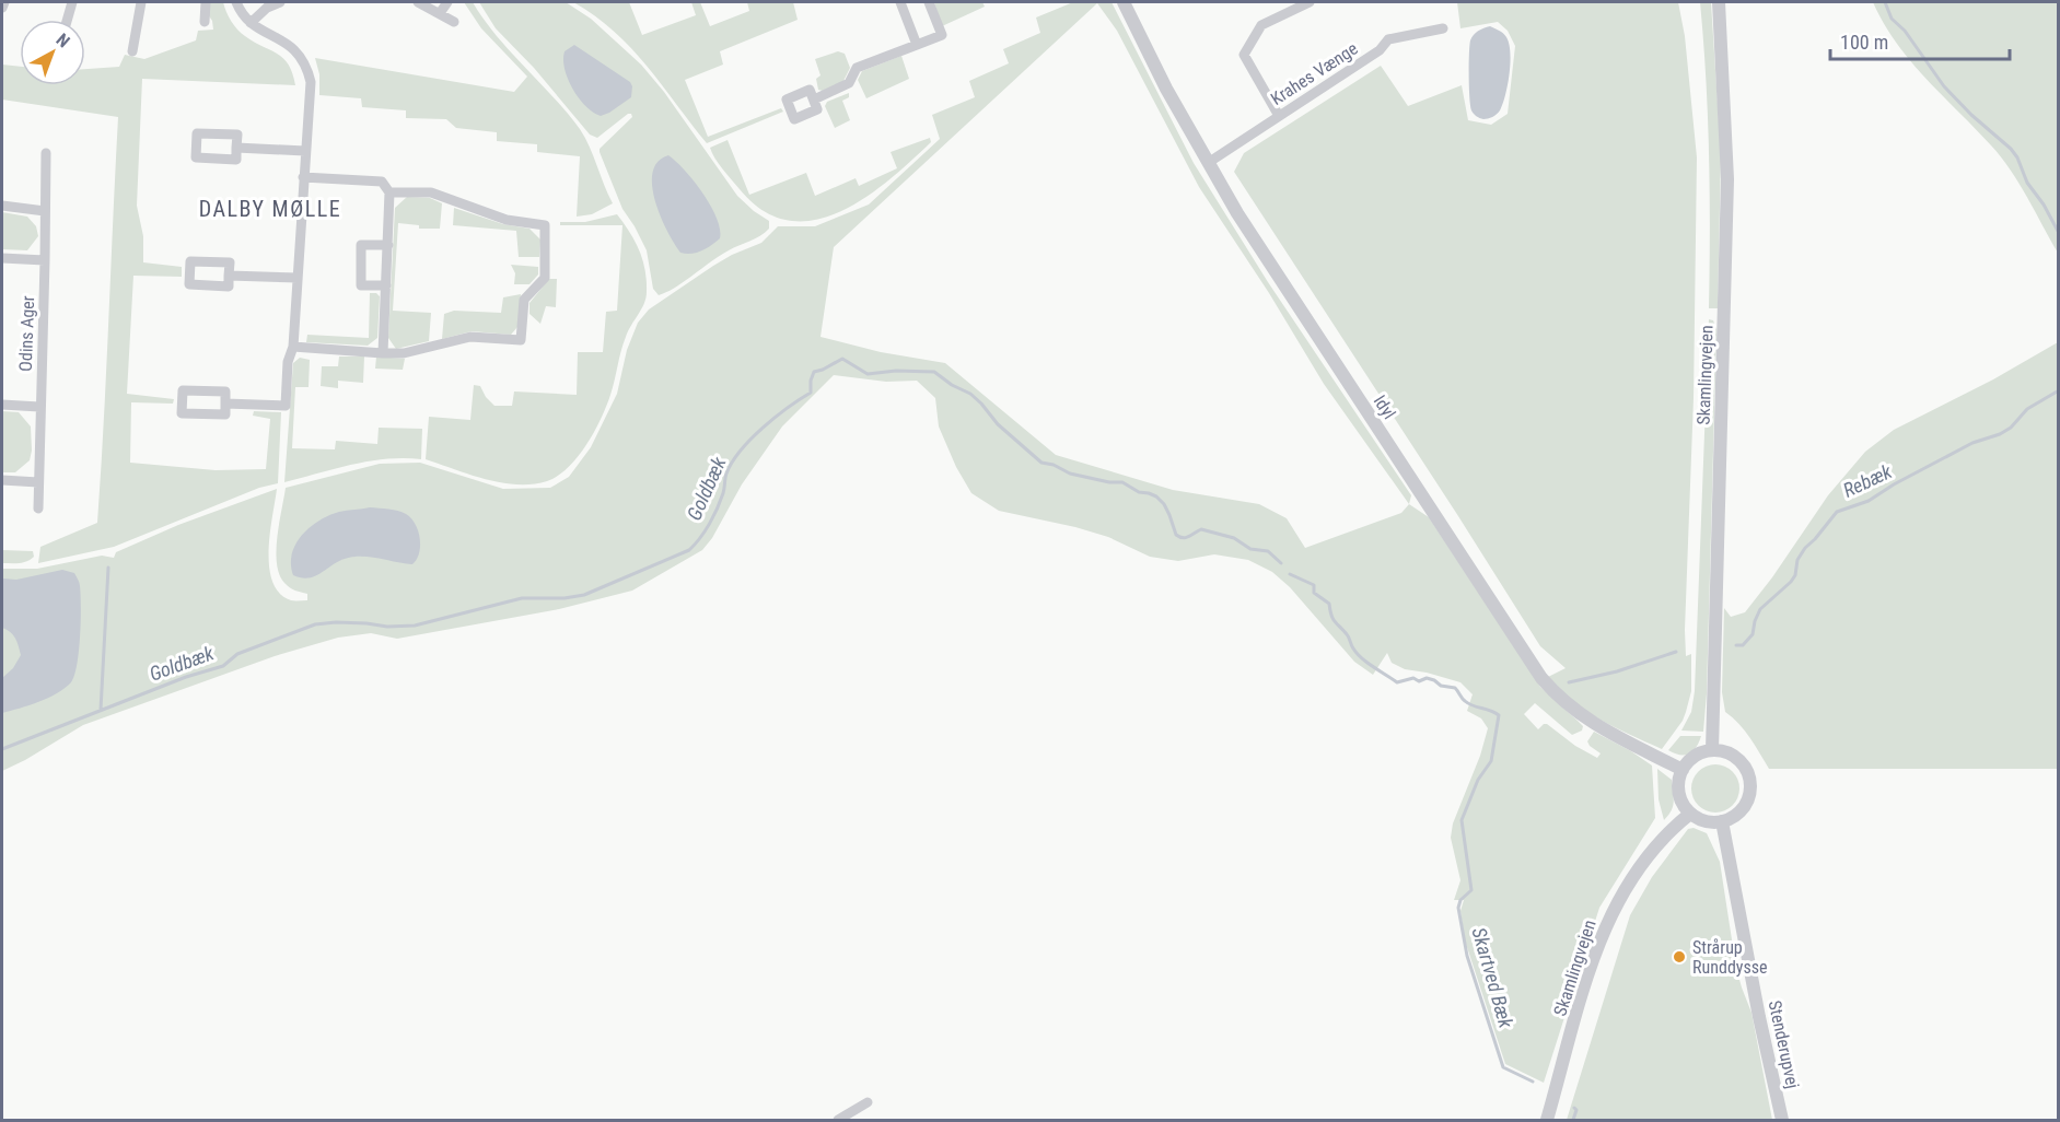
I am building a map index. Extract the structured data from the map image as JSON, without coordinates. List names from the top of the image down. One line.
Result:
{"streets":{"street":["Krahes Vænge","Odins Ager","Skamlingvejen","Idyl","Stenderupvej"]},"crossings":[["Krahes Vænge","Idyl"],["Skamlingvejen","Idyl"],["Skamlingvejen","Stenderupvej"],["Idyl","Stenderupvej"]],"districts":["DALBY MØLLE"],"water":["Rebæk","Goldbæk","Skartved Bæk"],"places":["Strårup Runddysse"],"scale_bar":"100 m","north":"top right"}
